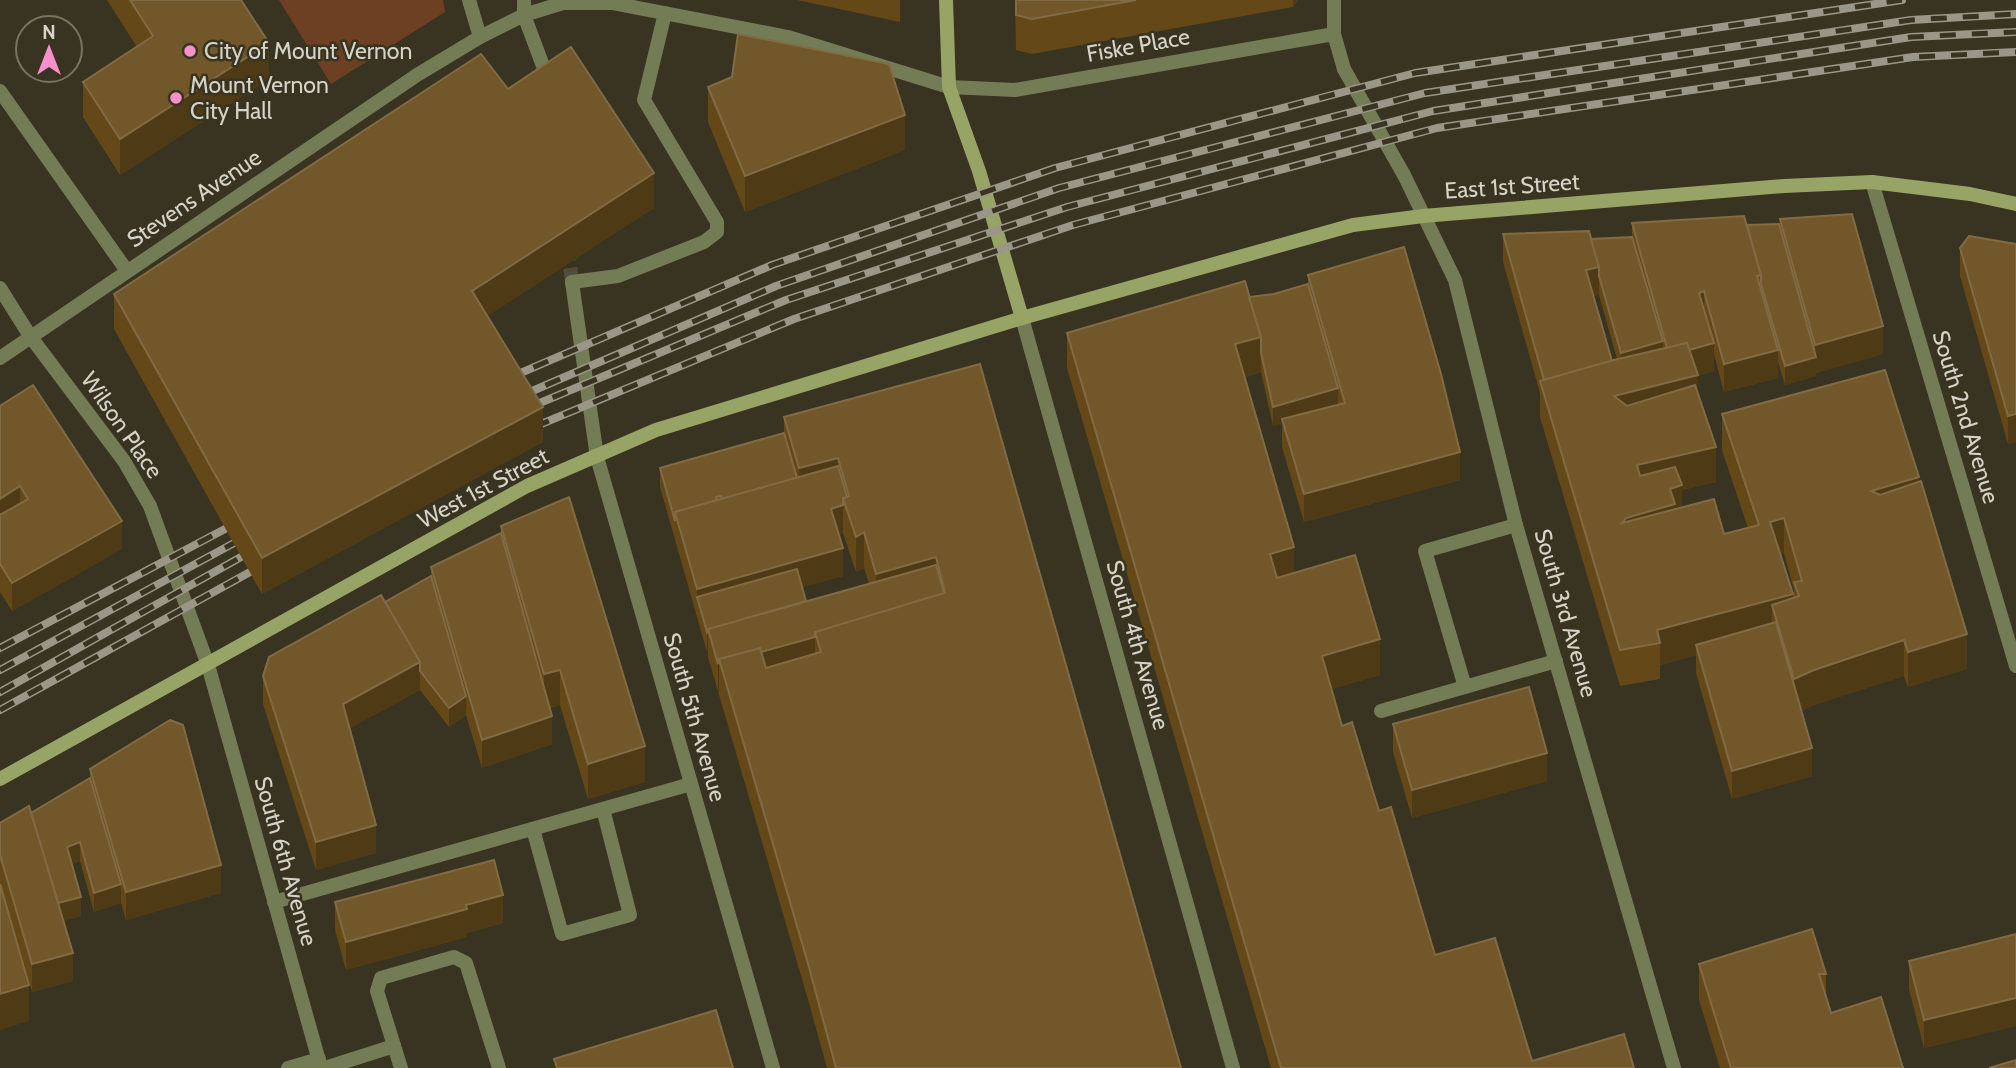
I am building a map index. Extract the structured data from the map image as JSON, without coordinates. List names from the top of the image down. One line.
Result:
{"streets":{"main road":["East 1st Street","West 1st Street","South 4th Avenue"],"street":["Fiske Place","Stevens Avenue","South 2nd Avenue","Wilson Place","South 3rd Avenue","South 5th Avenue","South 6th Avenue"]},"crossings":[["Fiske Place","Stevens Avenue"],["Fiske Place","South 3rd Avenue"],["Fiske Place","South 4th Avenue"],["Fiske Place","South 5th Avenue"],["East 1st Street","South 2nd Avenue"],["East 1st Street","West 1st Street"],["East 1st Street","South 3rd Avenue"],["East 1st Street","South 4th Avenue"],["Stevens Avenue","Wilson Place"],["Stevens Avenue","South 5th Avenue"],["Wilson Place","West 1st Street"],["Wilson Place","South 6th Avenue"],["West 1st Street","South 4th Avenue"],["West 1st Street","South 5th Avenue"],["West 1st Street","South 6th Avenue"]],"places":["City of Mount Vernon","Mount Vernon City Hall"],"north":"top"}
